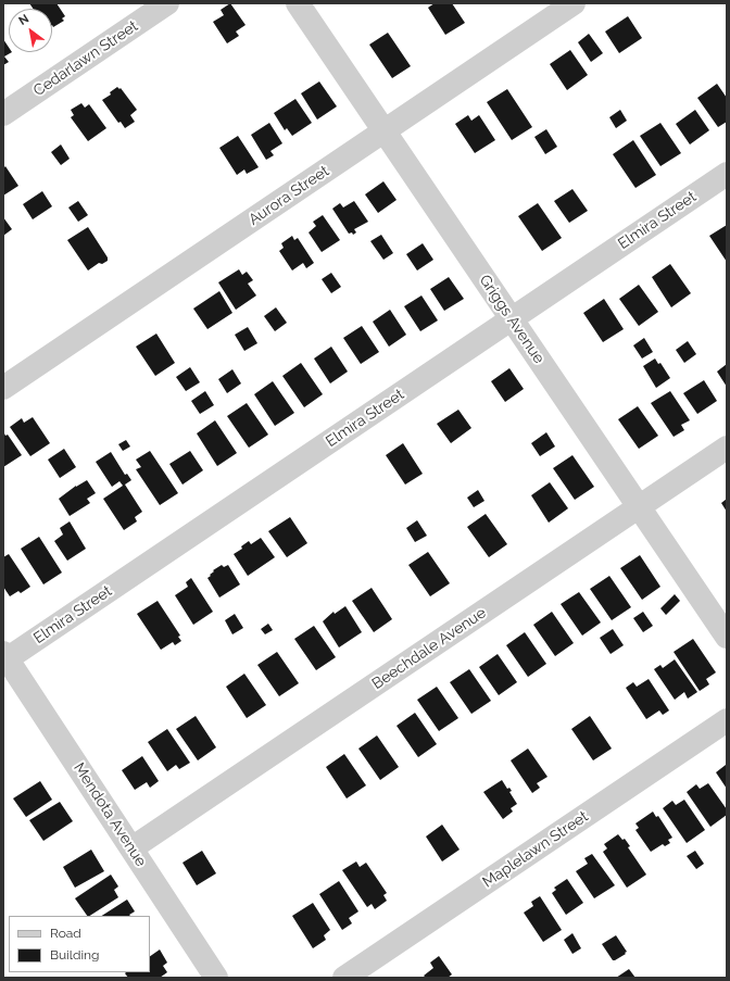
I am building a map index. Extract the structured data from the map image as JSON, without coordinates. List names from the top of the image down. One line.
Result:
{"streets":{"street":["Cedarlawn Street","Aurora Street","Elmira Street","Griggs Avenue","Beechdale Avenue","Mendota Avenue","Maplelawn Street"]},"crossings":[["Aurora Street","Griggs Avenue"],["Elmira Street","Griggs Avenue"],["Elmira Street","Mendota Avenue"],["Griggs Avenue","Beechdale Avenue"],["Beechdale Avenue","Mendota Avenue"]],"legend":["Road","Building"],"north":"top left"}
